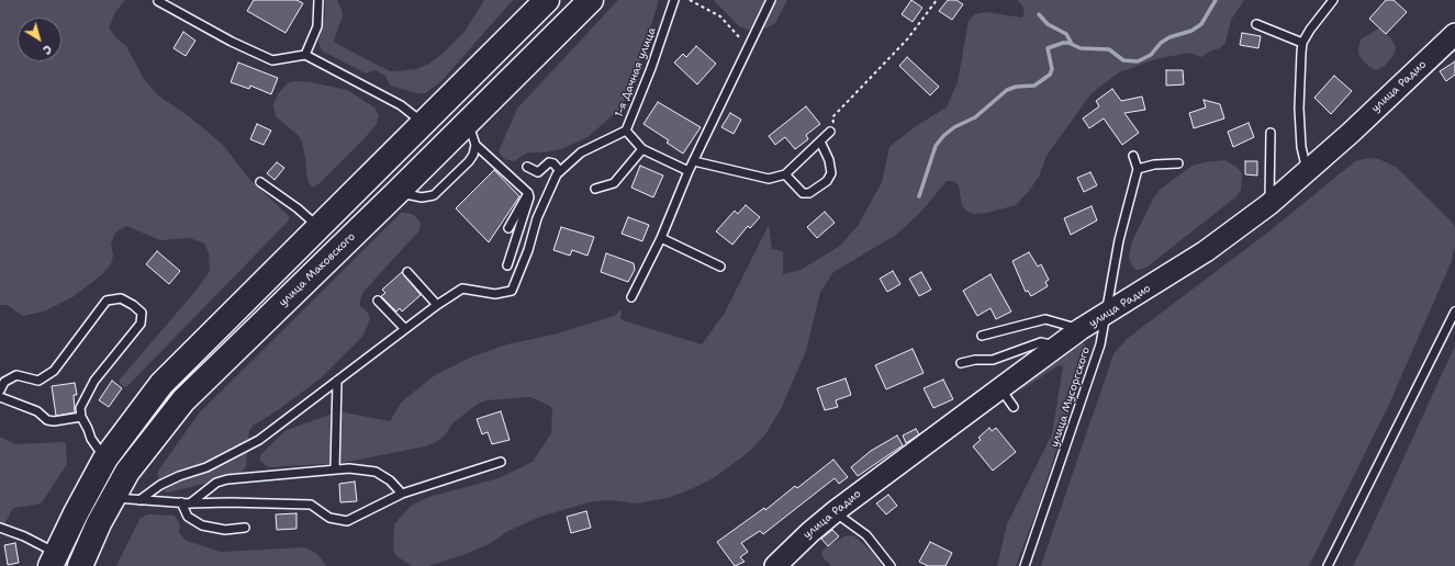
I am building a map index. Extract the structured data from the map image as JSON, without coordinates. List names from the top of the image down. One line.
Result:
{"streets":{"highway":["улица Маковского"],"main road":["улица Радио"],"lane":["1-я Дачная улица","улица Мусоргского"]},"crossings":[["улица Радио","улица Мусоргского"]],"north":"bottom right"}
